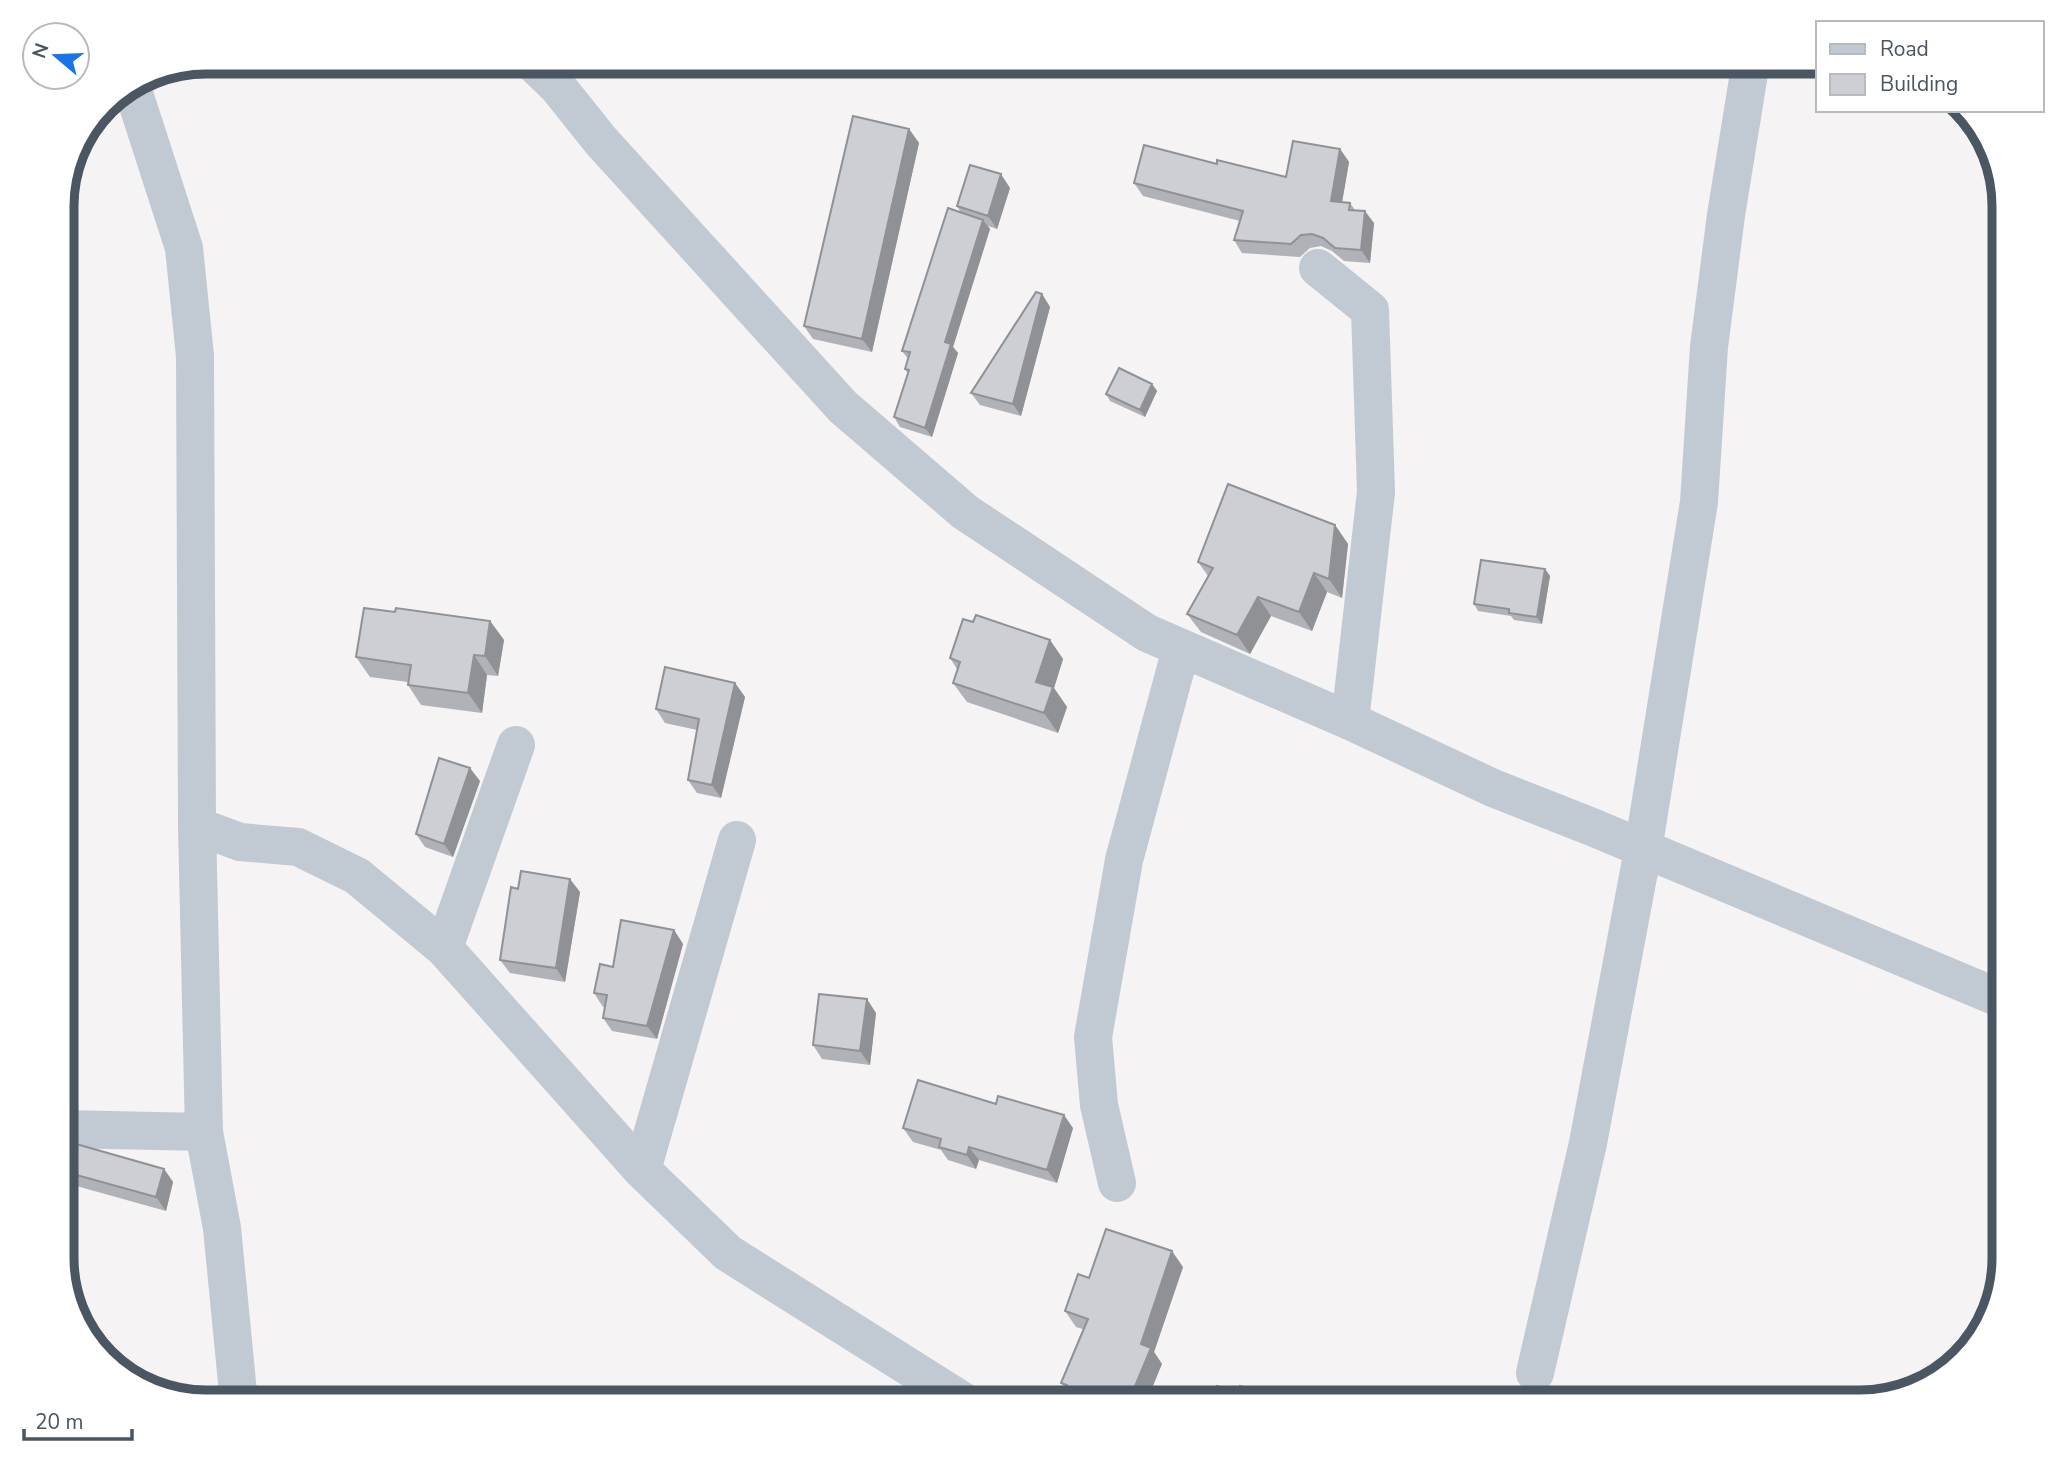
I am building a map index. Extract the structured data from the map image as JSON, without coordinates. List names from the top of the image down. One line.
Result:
{"legend":["Road","Building"],"scale_bar":"20 m","north":"left"}
